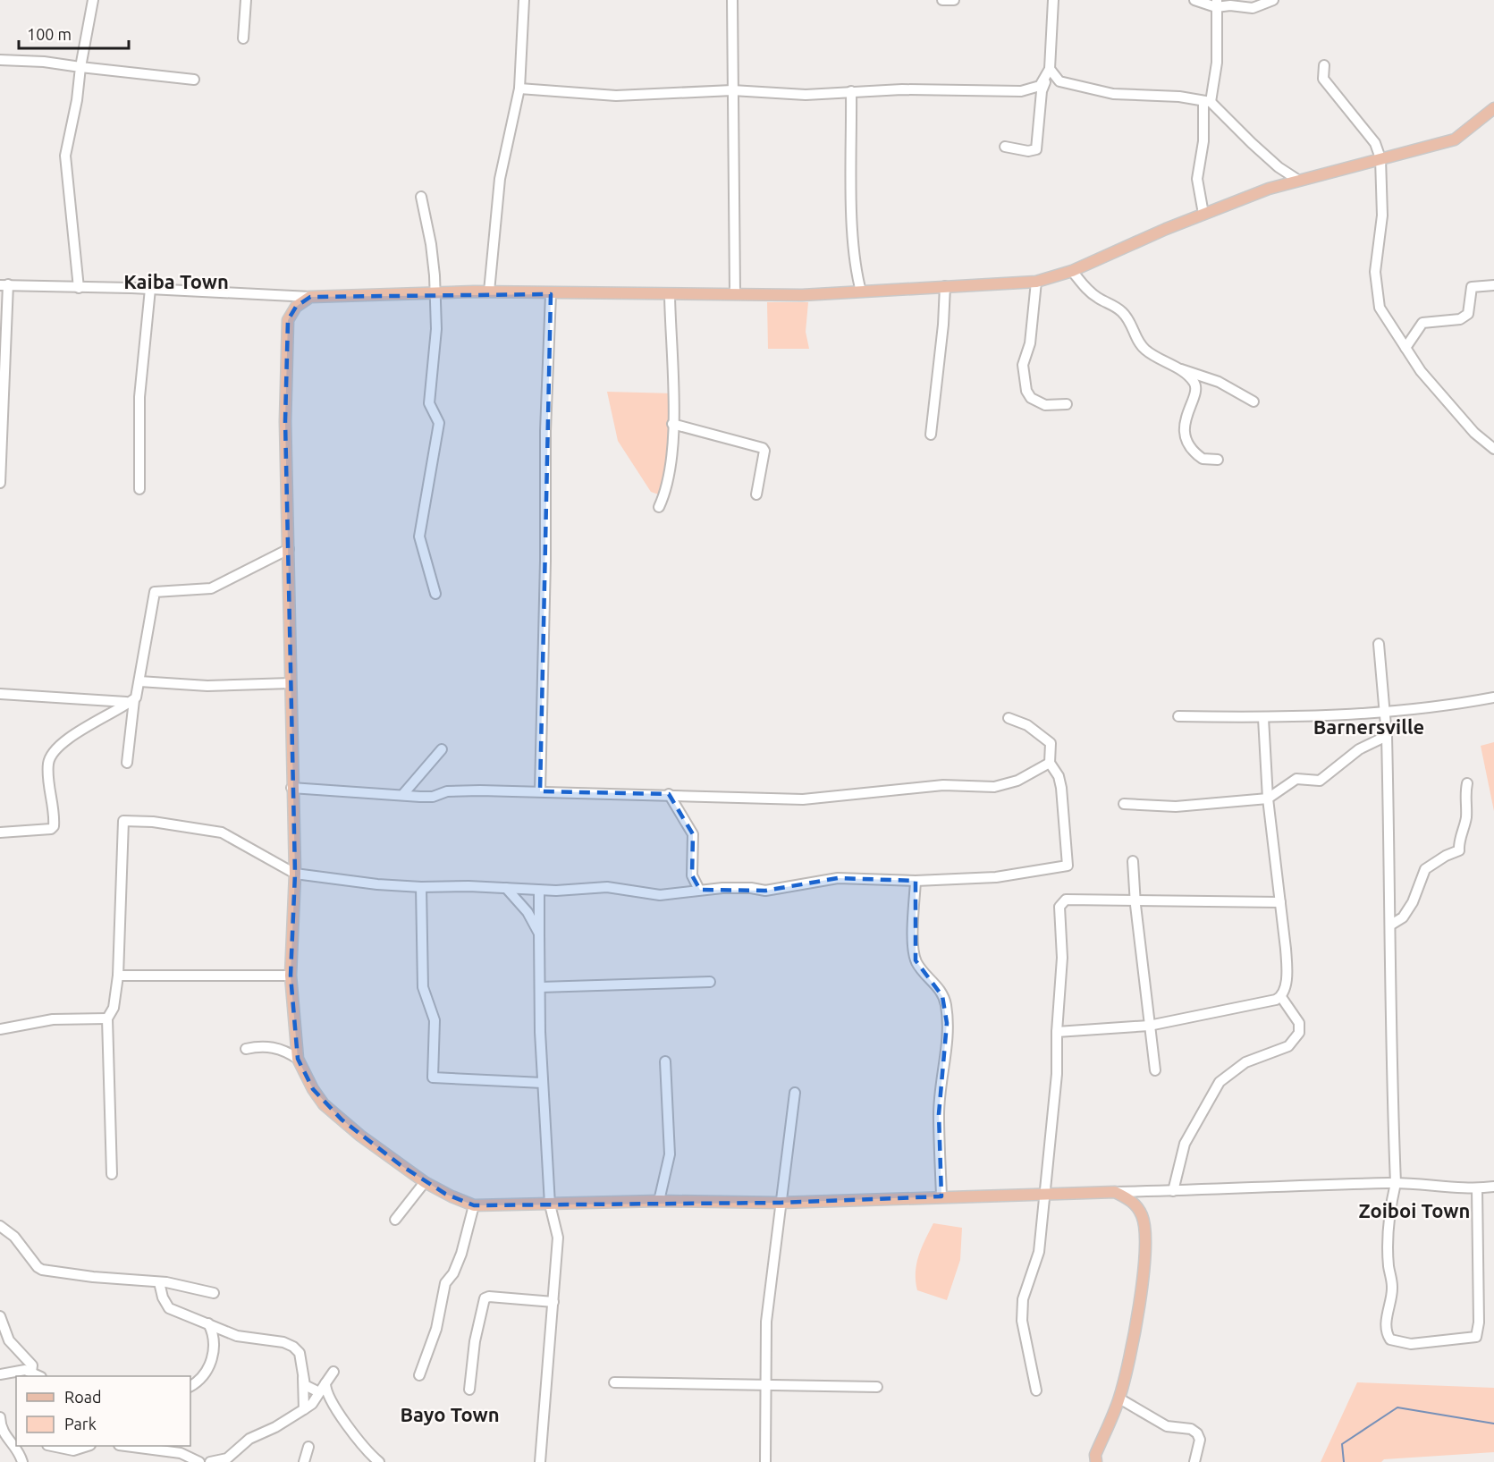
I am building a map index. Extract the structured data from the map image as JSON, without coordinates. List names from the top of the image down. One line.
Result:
{"districts":["Kaiba Town","Barnersville","Zoiboi Town","Bayo Town"],"legend":["Road","Park"],"scale_bar":"100 m"}
